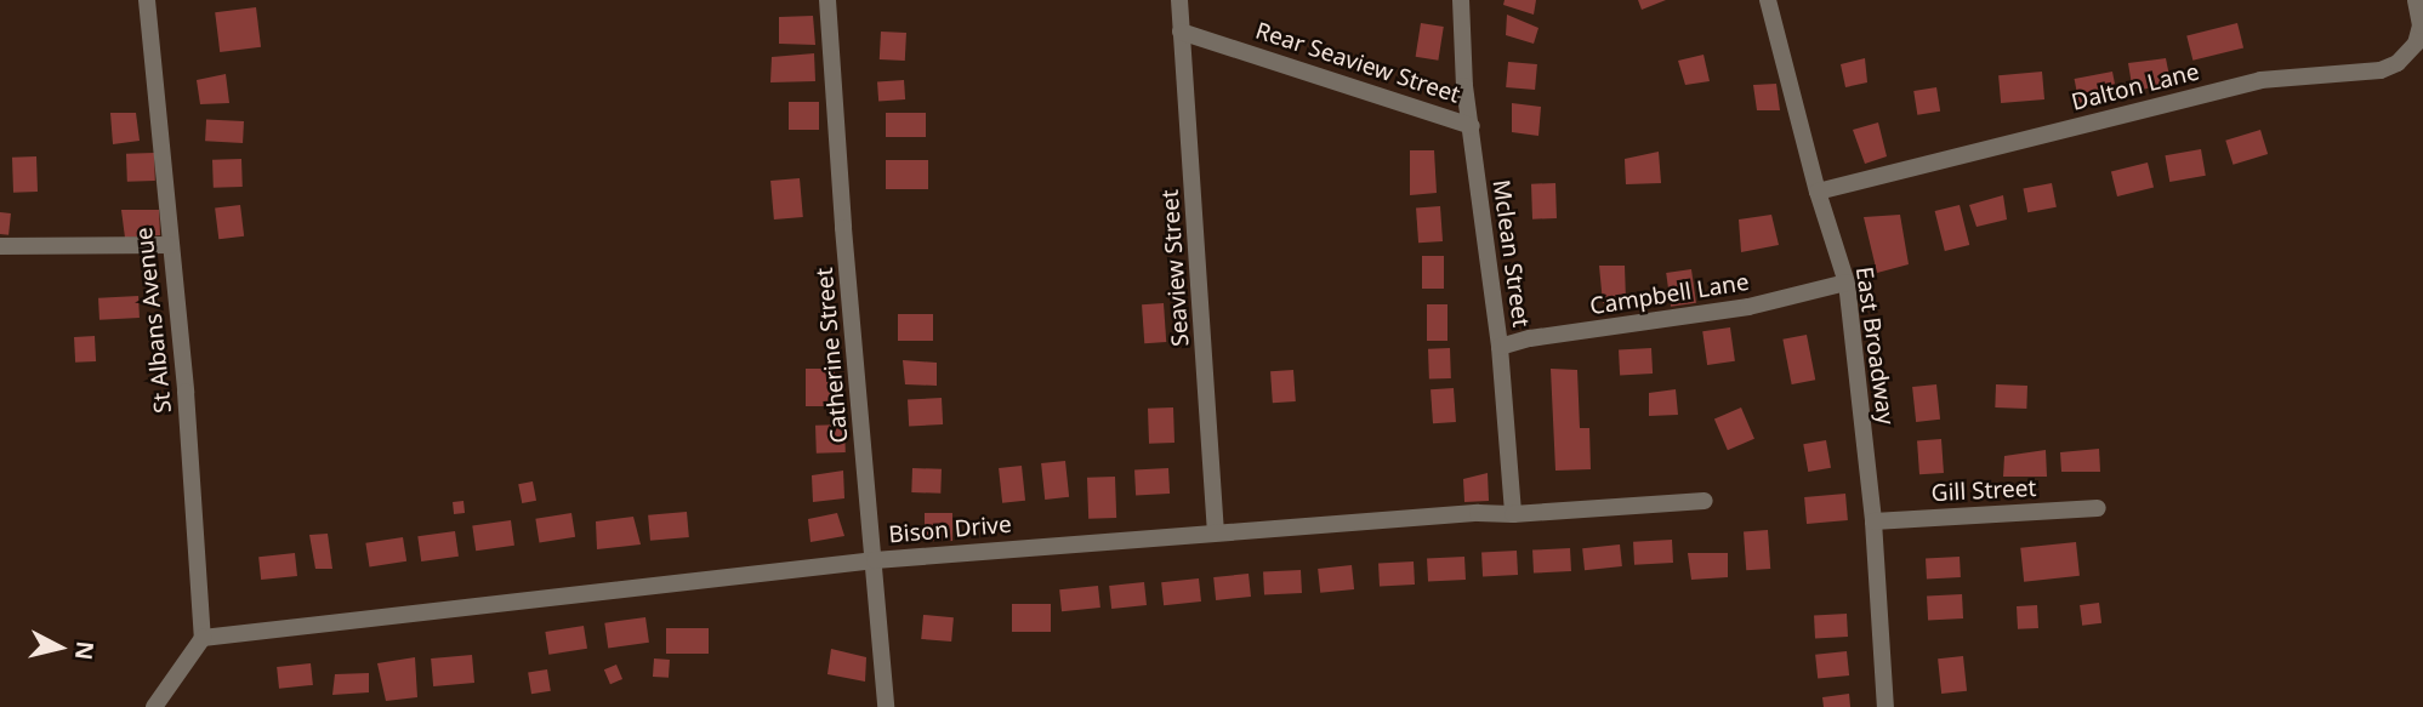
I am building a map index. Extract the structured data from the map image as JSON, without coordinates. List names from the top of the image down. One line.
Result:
{"streets":{"street":["Rear Seaview Street","Dalton Lane","Mclean Street","Seaview Street","Campbell Lane","St Albans Avenue","East Broadway","Catherine Street","Gill Street","Bison Drive"]},"crossings":[["Rear Seaview Street","Mclean Street"],["Rear Seaview Street","Seaview Street"],["Dalton Lane","East Broadway"],["Mclean Street","Campbell Lane"],["Mclean Street","Bison Drive"],["Seaview Street","Bison Drive"],["Campbell Lane","East Broadway"],["St Albans Avenue","Bison Drive"],["East Broadway","Gill Street"],["Catherine Street","Bison Drive"]],"north":"right"}
